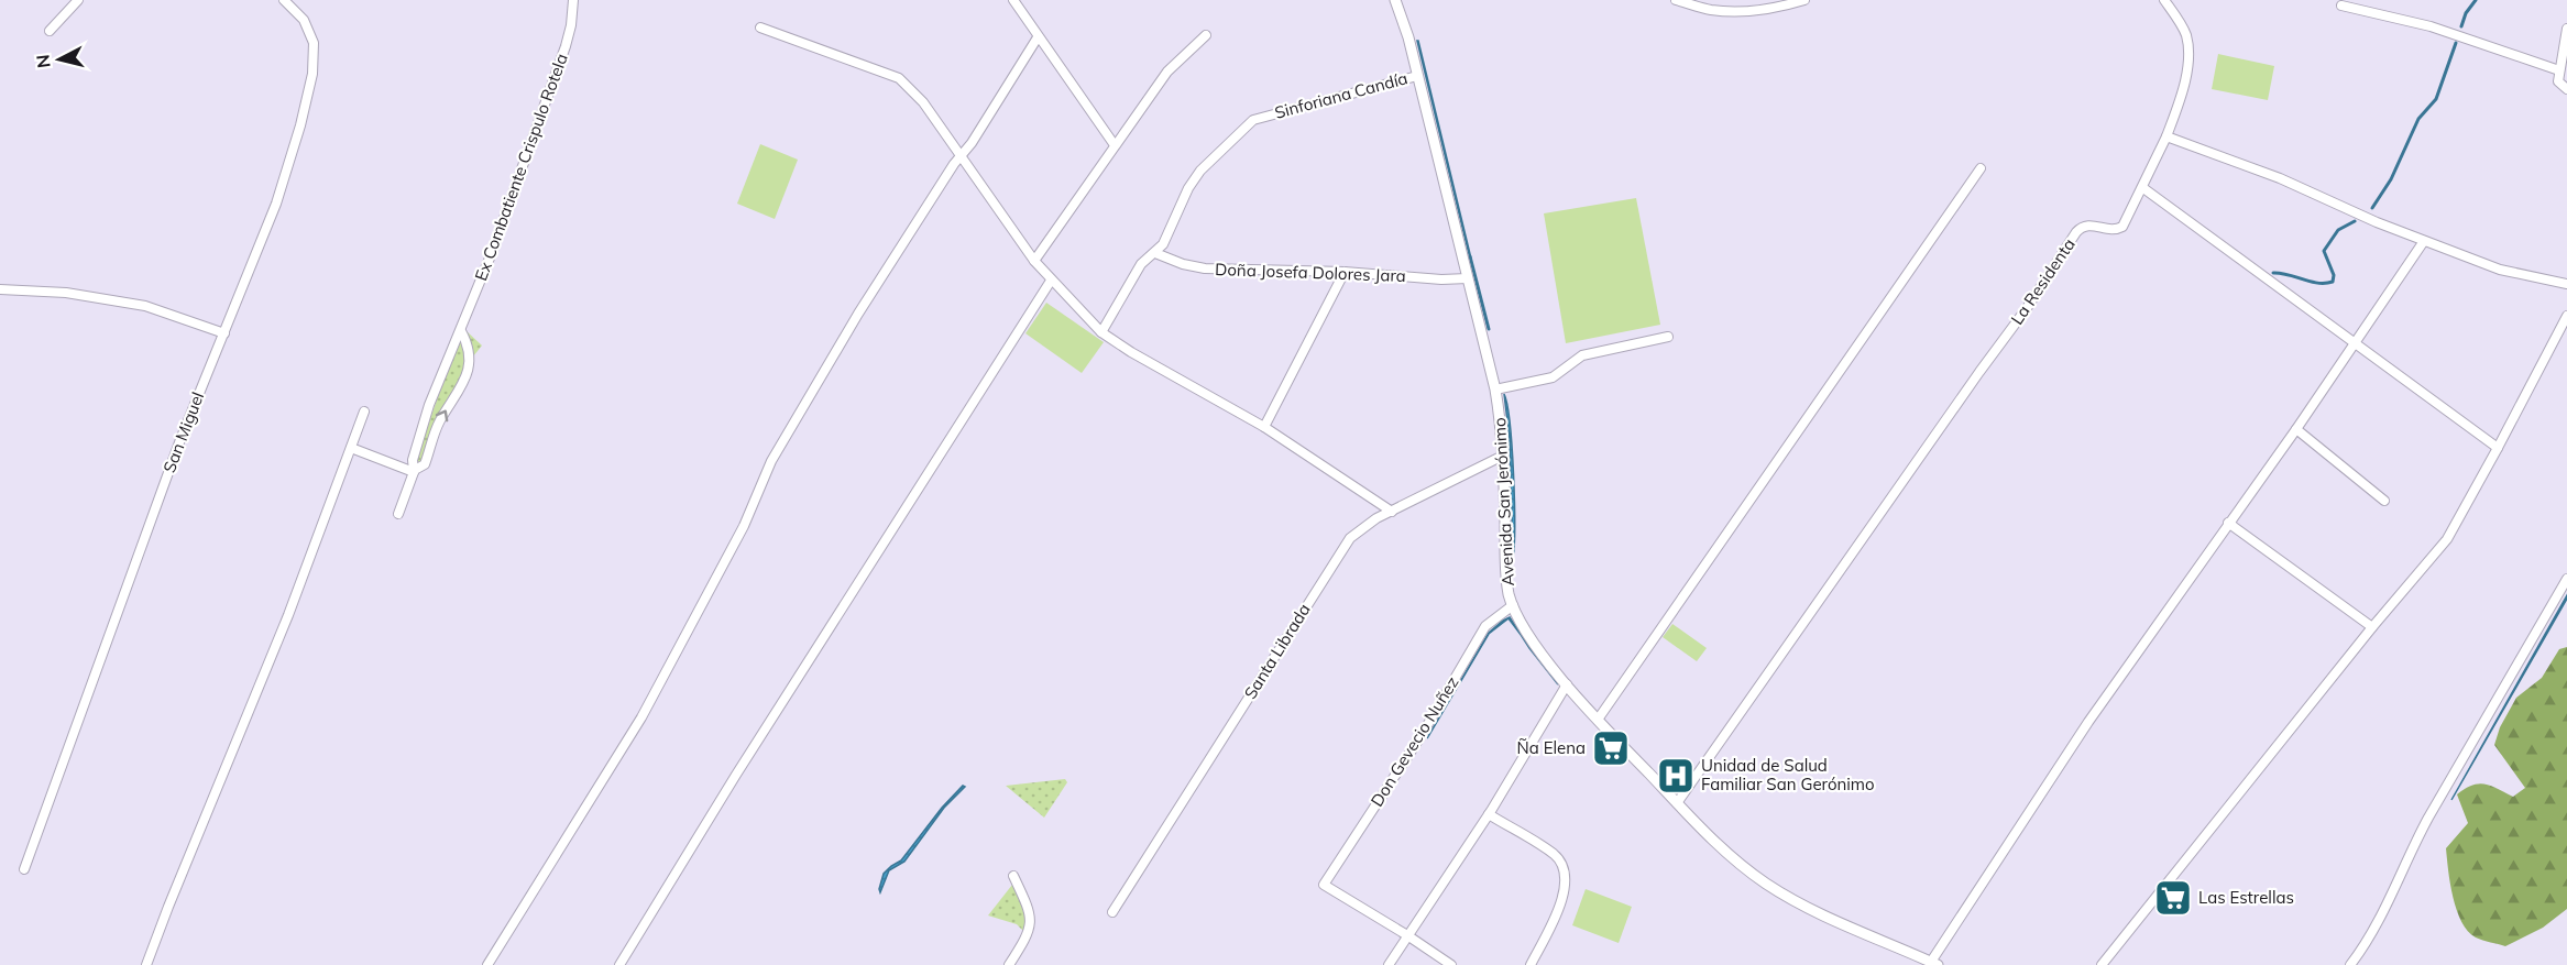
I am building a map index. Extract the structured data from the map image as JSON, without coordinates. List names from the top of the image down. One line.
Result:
{"streets":{"street":["Sinforiana Candía","Ex Combatiente Crispulo Rotela","Doña Josefa Dolores Jara","La Residenta","San Miguel","Avenida San Jerónimo","Santa Librada","Don Gevecio Nuñez"]},"crossings":[["Sinforiana Candía","Doña Josefa Dolores Jara"],["Sinforiana Candía","Avenida San Jerónimo"],["Doña Josefa Dolores Jara","Avenida San Jerónimo"],["La Residenta","Avenida San Jerónimo"],["Avenida San Jerónimo","Santa Librada"],["Avenida San Jerónimo","Don Gevecio Nuñez"]],"places":{"supermarket":["Ña Elena","Las Estrellas"],"hospital":["Unidad de Salud Familiar San Gerónimo"]},"north":"left"}
